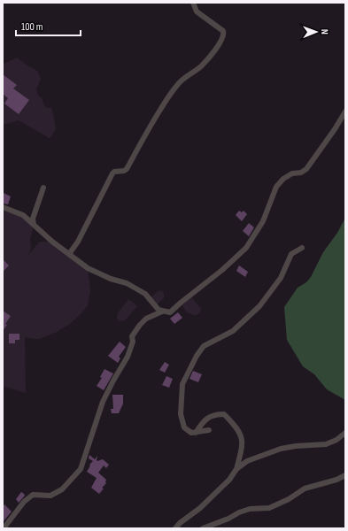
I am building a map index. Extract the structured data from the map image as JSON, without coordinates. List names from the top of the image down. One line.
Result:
{"scale_bar":"100 m","north":"right"}
